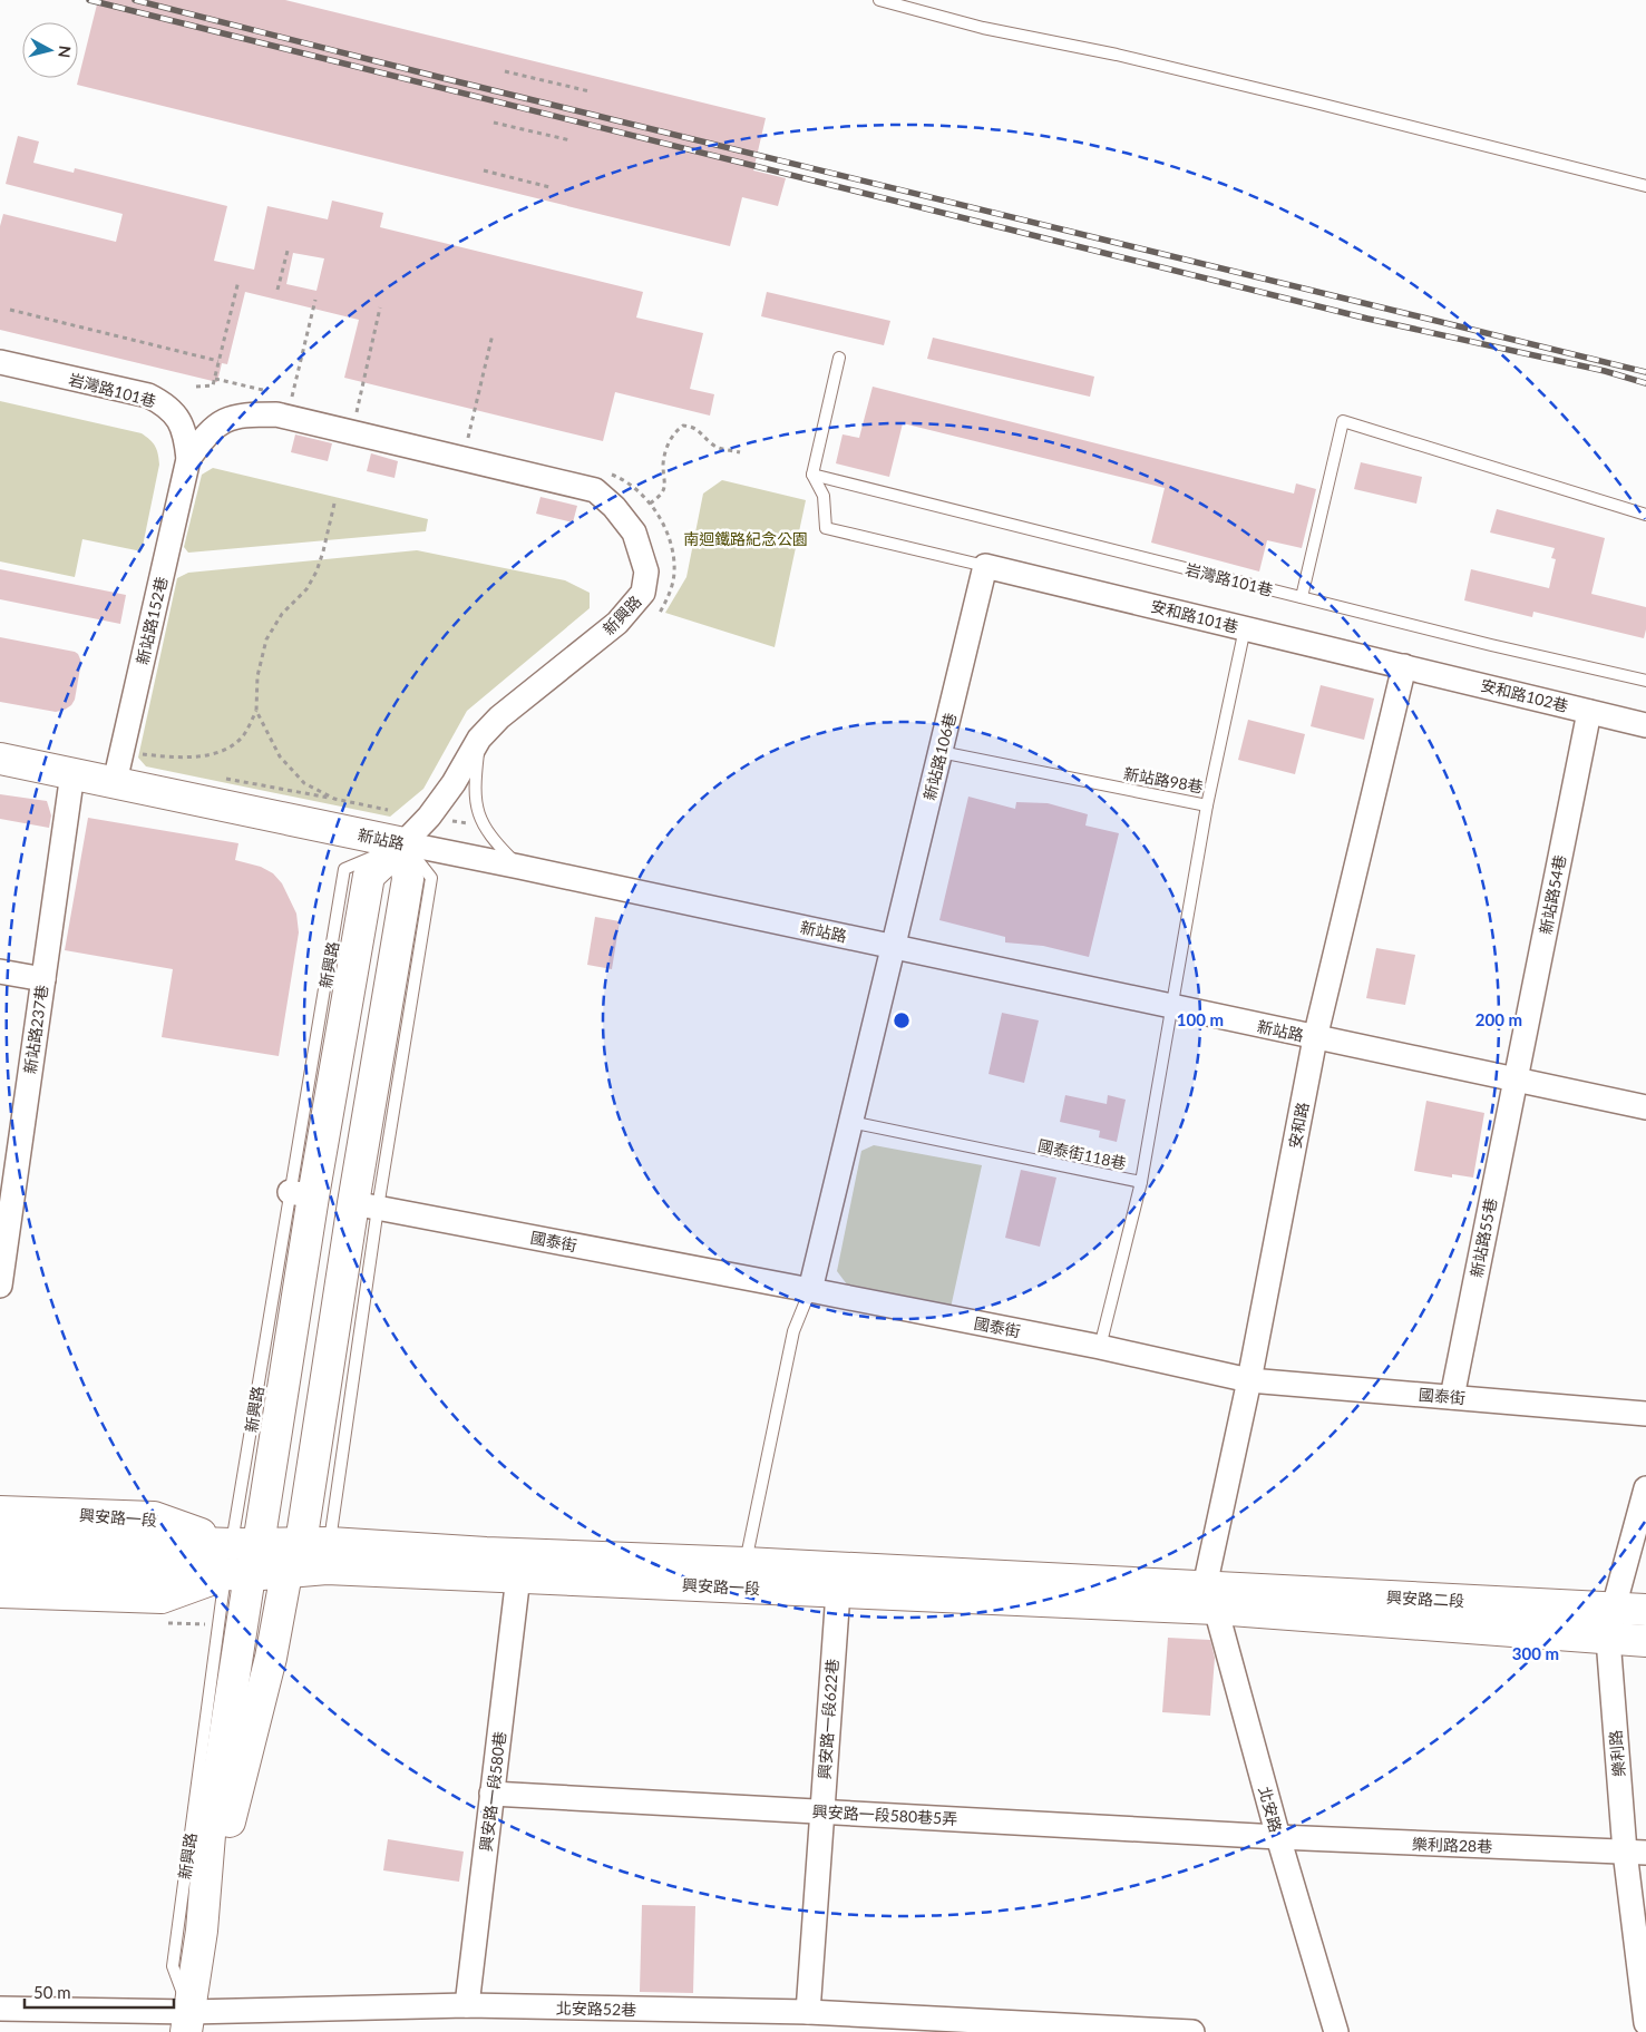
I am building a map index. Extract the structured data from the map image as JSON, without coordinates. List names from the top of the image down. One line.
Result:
{"streets":{"street":["岩灣路101巷","新興路","安和路101巷","新站路152巷","安和路102巷","新站路106巷","新站路","新站路54巷","新站路237巷","安和路","新站路55巷","國泰街","興安路一段","興安路二段","興安路一段622巷","樂利路","興安路一段580巷","北安路","興安路一段580巷5弄","樂利路28巷","北安路52巷"],"lane":["新站路98巷","國泰街118巷"]},"crossings":[["岩灣路101巷","新興路"],["岩灣路101巷","新站路152巷"],["新興路","新站路152巷"],["新興路","新站路"],["新興路","國泰街"],["新興路","興安路一段"],["新興路","北安路52巷"],["安和路101巷","安和路102巷"],["安和路101巷","新站路106巷"],["安和路101巷","新站路98巷"],["安和路101巷","安和路"],["新站路152巷","新站路"],["安和路102巷","新站路54巷"],["安和路102巷","安和路"],["新站路106巷","新站路98巷"],["新站路106巷","新站路"],["新站路106巷","國泰街118巷"],["新站路106巷","國泰街"],["新站路","新站路54巷"],["新站路","新站路237巷"],["新站路","安和路"],["新站路","新站路55巷"],["新站路54巷","新站路55巷"],["安和路","國泰街"],["安和路","興安路一段"],["安和路","興安路二段"],["安和路","北安路"],["國泰街118巷","國泰街"],["新站路55巷","國泰街"],["興安路一段","興安路二段"],["興安路一段","興安路一段622巷"],["興安路一段","興安路一段580巷"],["興安路一段","北安路"],["興安路二段","樂利路"],["興安路二段","北安路"],["興安路一段622巷","興安路一段580巷5弄"],["興安路一段622巷","北安路52巷"],["樂利路","樂利路28巷"],["興安路一段580巷","興安路一段580巷5弄"],["興安路一段580巷","北安路52巷"],["北安路","興安路一段580巷5弄"],["北安路","樂利路28巷"],["興安路一段580巷5弄","樂利路28巷"]],"parks":["南迴鐵路紀念公園"],"scale_bar":"50 m","north":"right","rings":["100 m","200 m","300 m"]}
